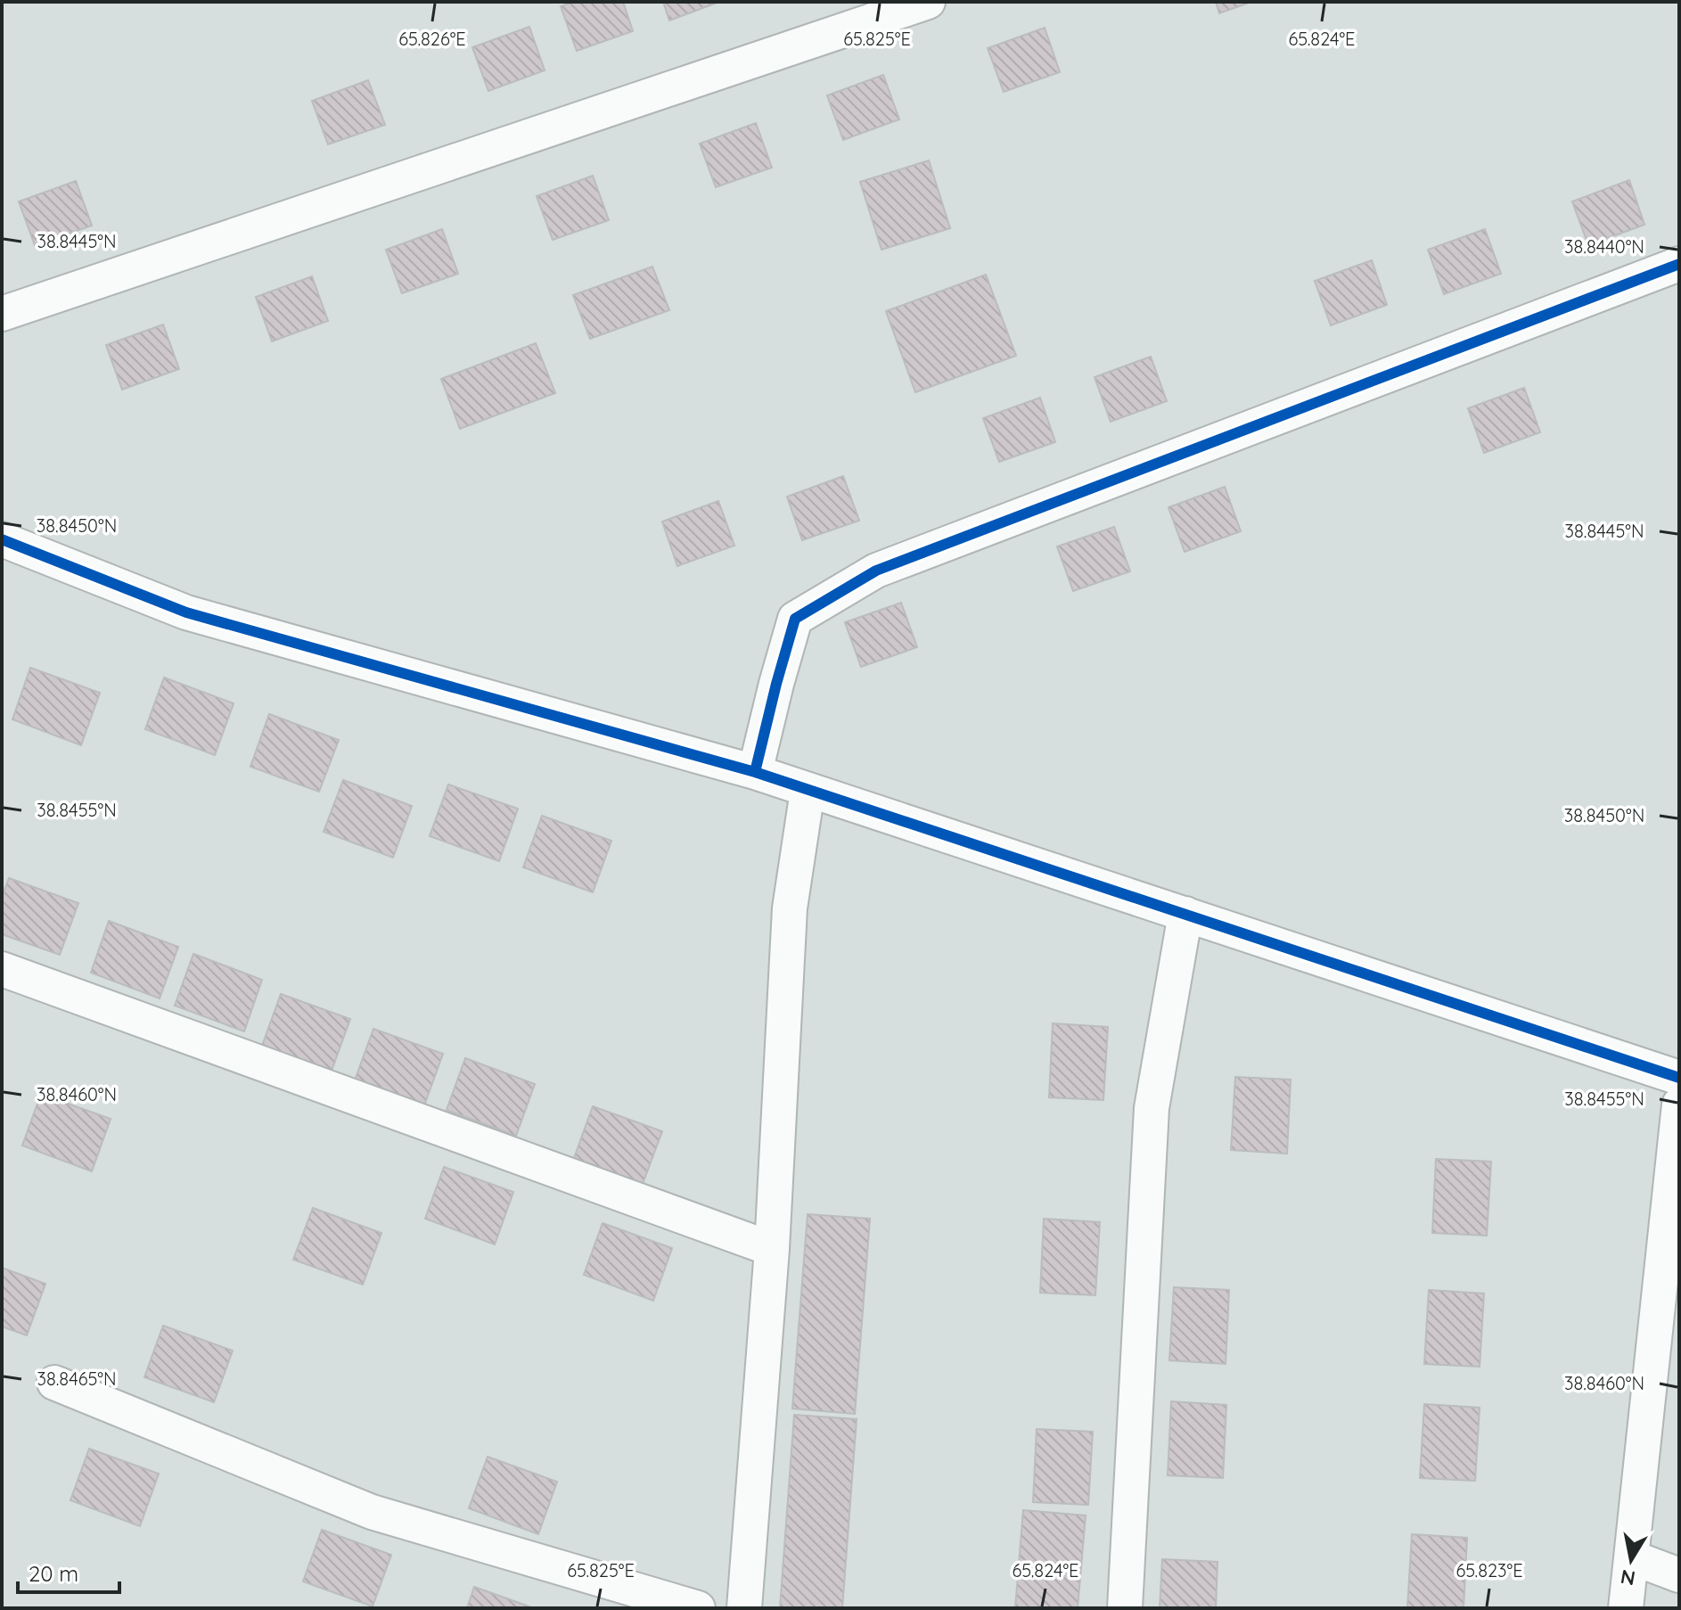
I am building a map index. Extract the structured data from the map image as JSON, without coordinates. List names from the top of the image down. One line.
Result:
{"scale_bar":"20 m","north":"bottom","coordinates":["65.826°E","65.825°E","65.824°E","38.8445°N","38.8440°N","38.8450°N","38.8455°N","38.8460°N","38.8465°N","65.823°E"]}
